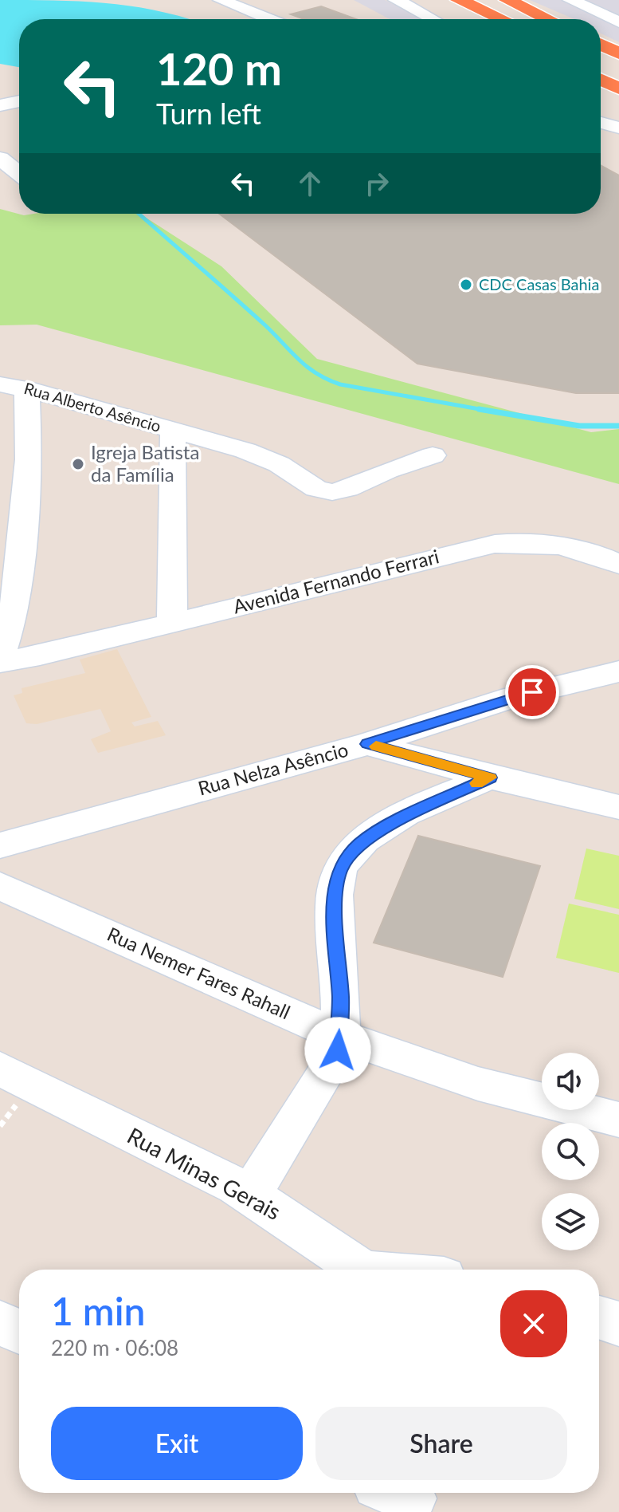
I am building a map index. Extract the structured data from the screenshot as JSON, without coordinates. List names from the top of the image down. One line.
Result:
{"streets":{"street":["Rua Alberto Asêncio","Avenida Fernando Ferrari","Rua Nelza Asêncio","Rua Nemer Fares Rahall","Rua Minas Gerais"]},"places":["CDC Casas Bahia","Igreja Batista da Família"],"page":{"turn":["120 m","Turn left"],"heading":["1 min","220 m · 06:08"],"buttons":["Exit","Share"]}}
